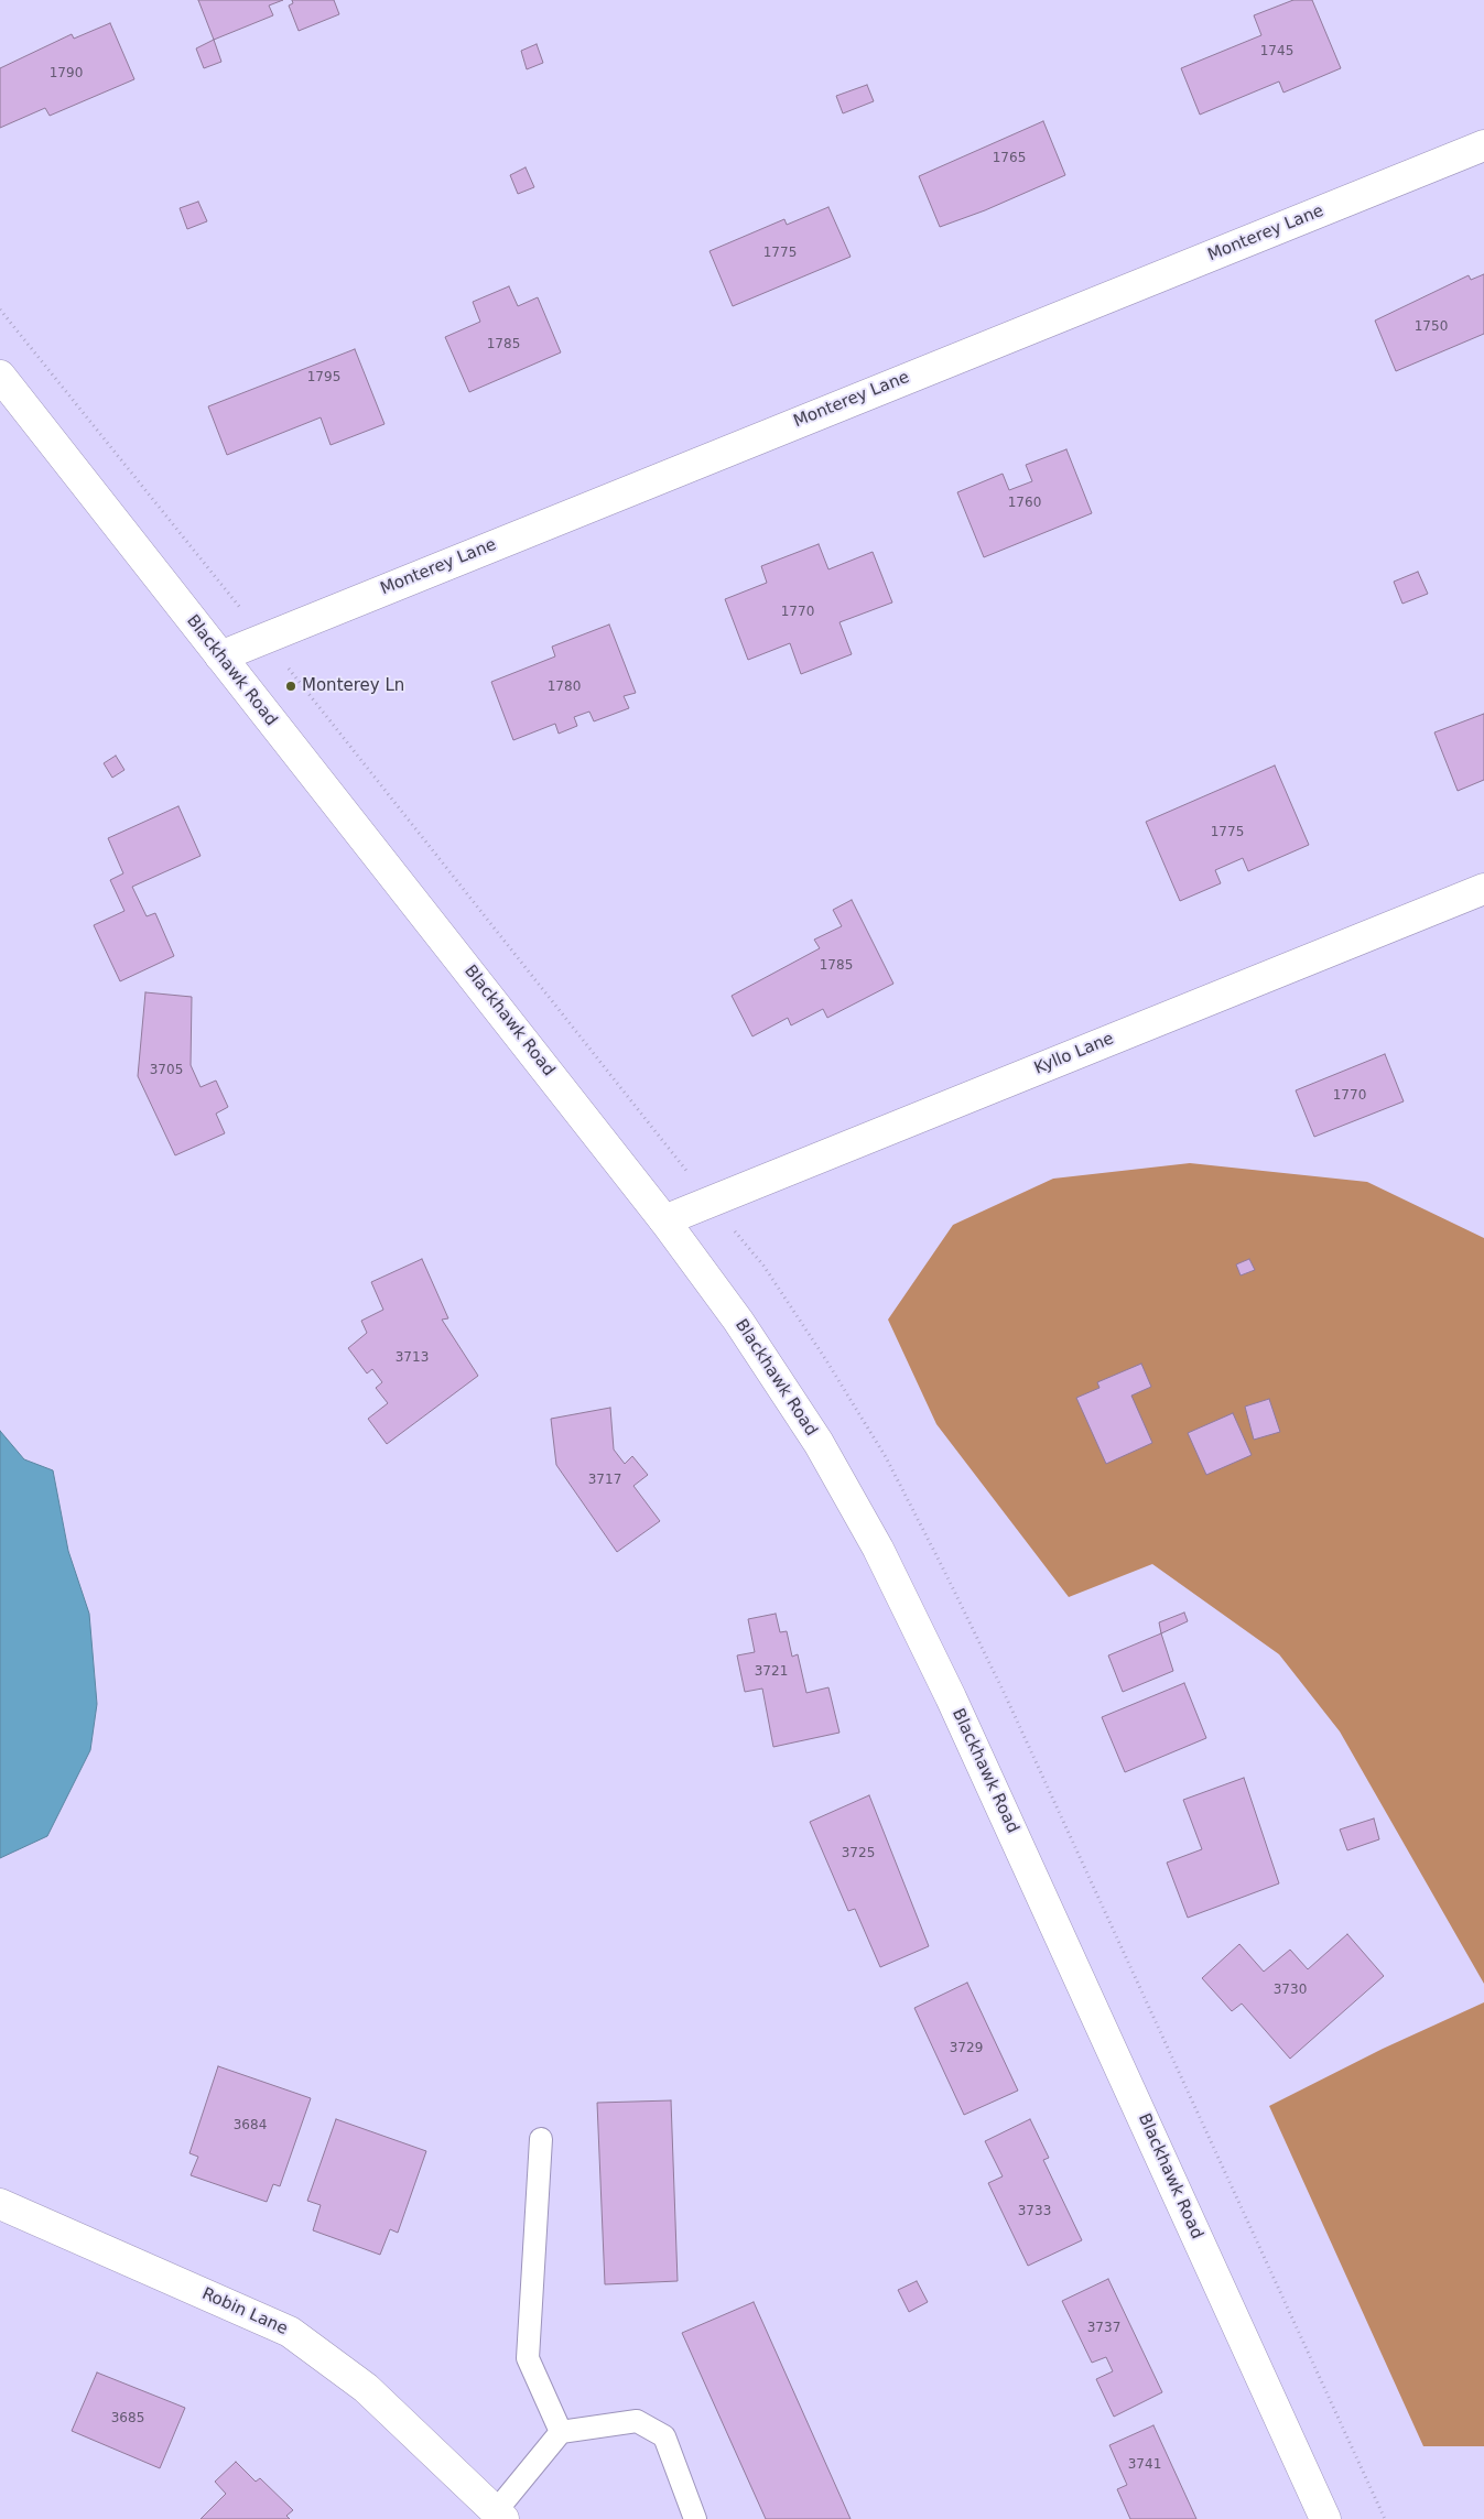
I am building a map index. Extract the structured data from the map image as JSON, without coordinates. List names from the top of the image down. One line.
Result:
{"streets":{"street":["Monterey Lane","Blackhawk Road","Kyllo Lane","Robin Lane"]},"crossings":[["Monterey Lane","Blackhawk Road"],["Blackhawk Road","Kyllo Lane"]],"places":["Monterey Ln"],"house_numbers":["1745","1790","1765","1775","1750","1785","1795","1760","1770","1780","1775","1785","3705","1770","3713","3717","3721","3725","3730","3729","3684","3733","3737","3685","3741"]}
